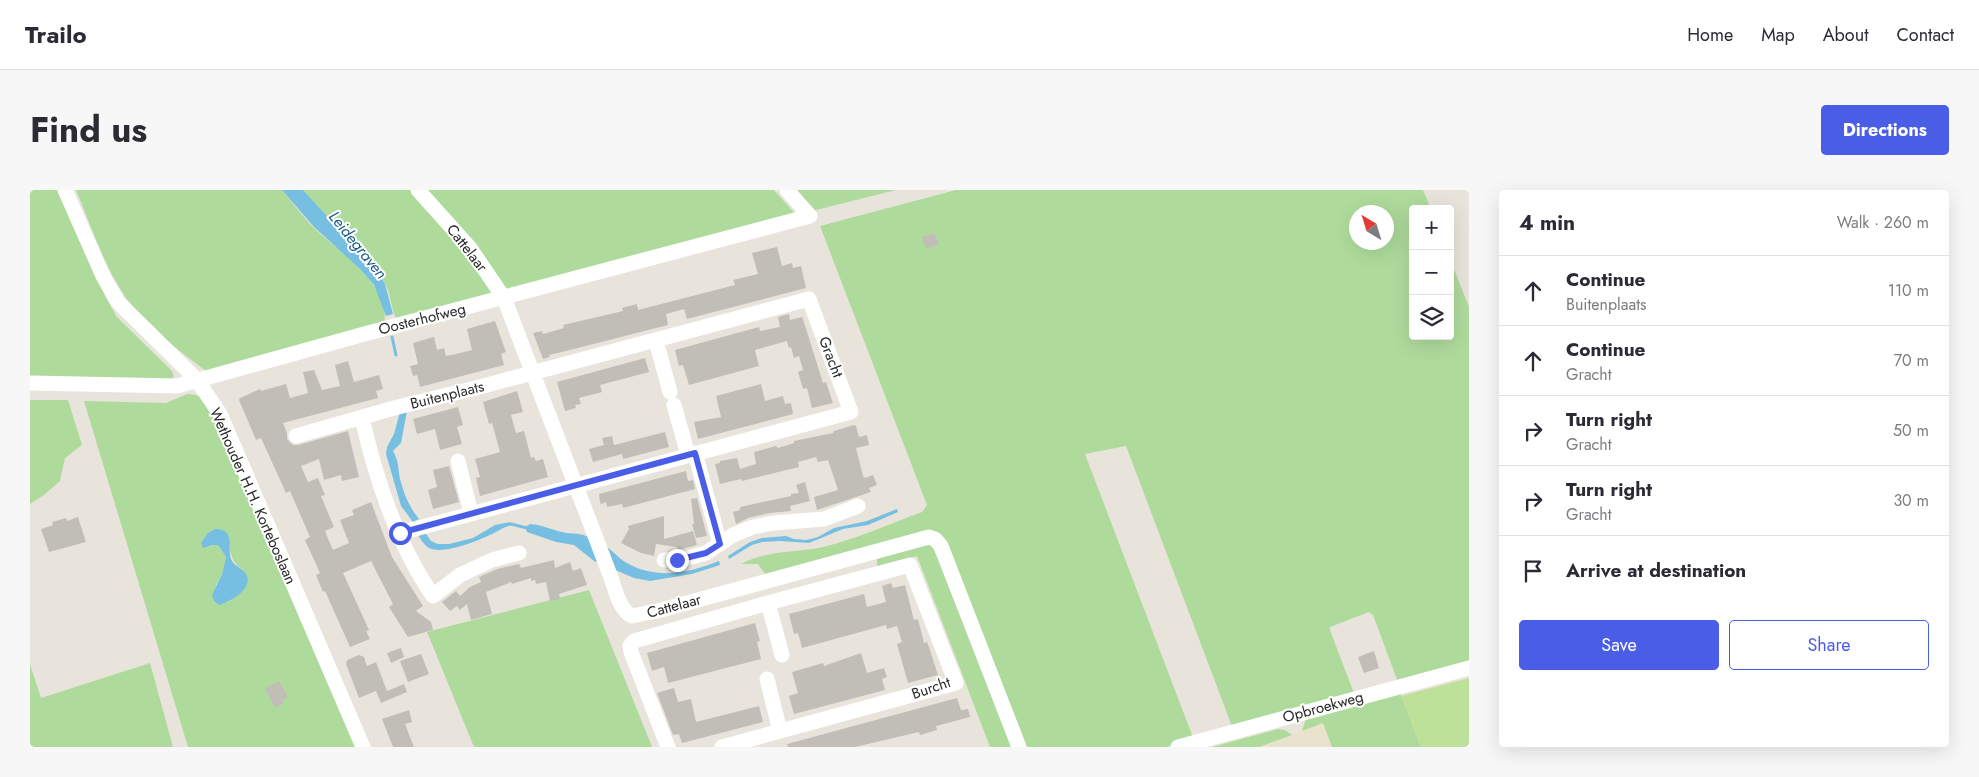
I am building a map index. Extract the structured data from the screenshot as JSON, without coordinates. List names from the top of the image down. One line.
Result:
{"streets":{"street":["Cattelaar","Oosterhofweg","Gracht","Buitenplaats","Wethouder H.H. Korteboslaan","Burcht","Opbroekweg"]},"crossings":[["Cattelaar","Oosterhofweg"],["Cattelaar","Gracht"],["Cattelaar","Buitenplaats"],["Oosterhofweg","Wethouder H.H. Korteboslaan"],["Gracht","Buitenplaats"]],"water":["Leidegraven"],"north":"top left","page":{"header":"Trailo","nav":["Home","Map","About","Contact"],"title":"Find us","buttons":["Directions",["Save","Share"]],"heading":["4 min","Walk · 260 m"],"map_buttons":["+","−"],"list":[["Continue","Buitenplaats","110 m"],["Continue","Gracht","70 m"],["Turn right","Gracht","50 m"],["Turn right","Gracht","30 m"],"Arrive at destination"]}}
